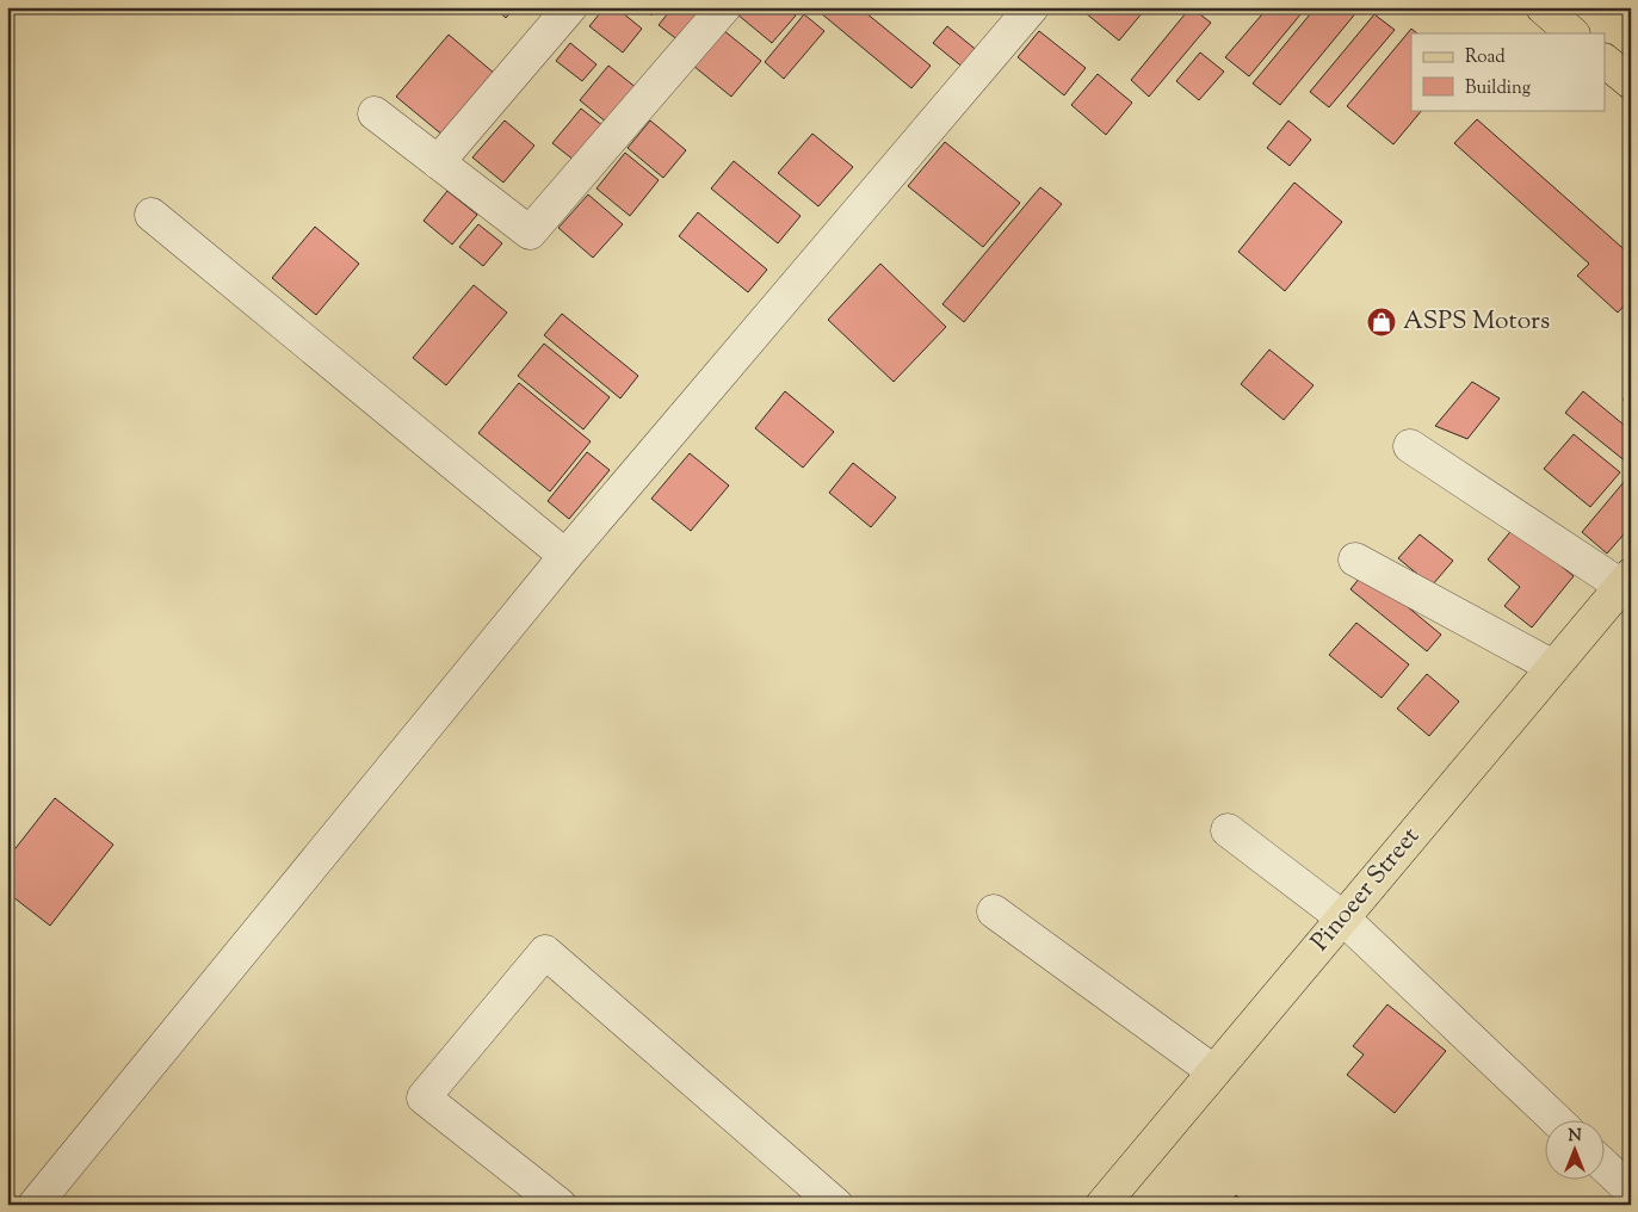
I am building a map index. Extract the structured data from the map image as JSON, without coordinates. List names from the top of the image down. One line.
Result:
{"streets":{"main road":["Pinoeer Street"]},"places":{"shop":["ASPS Motors"]},"legend":["Road","Building"],"north":"top"}
